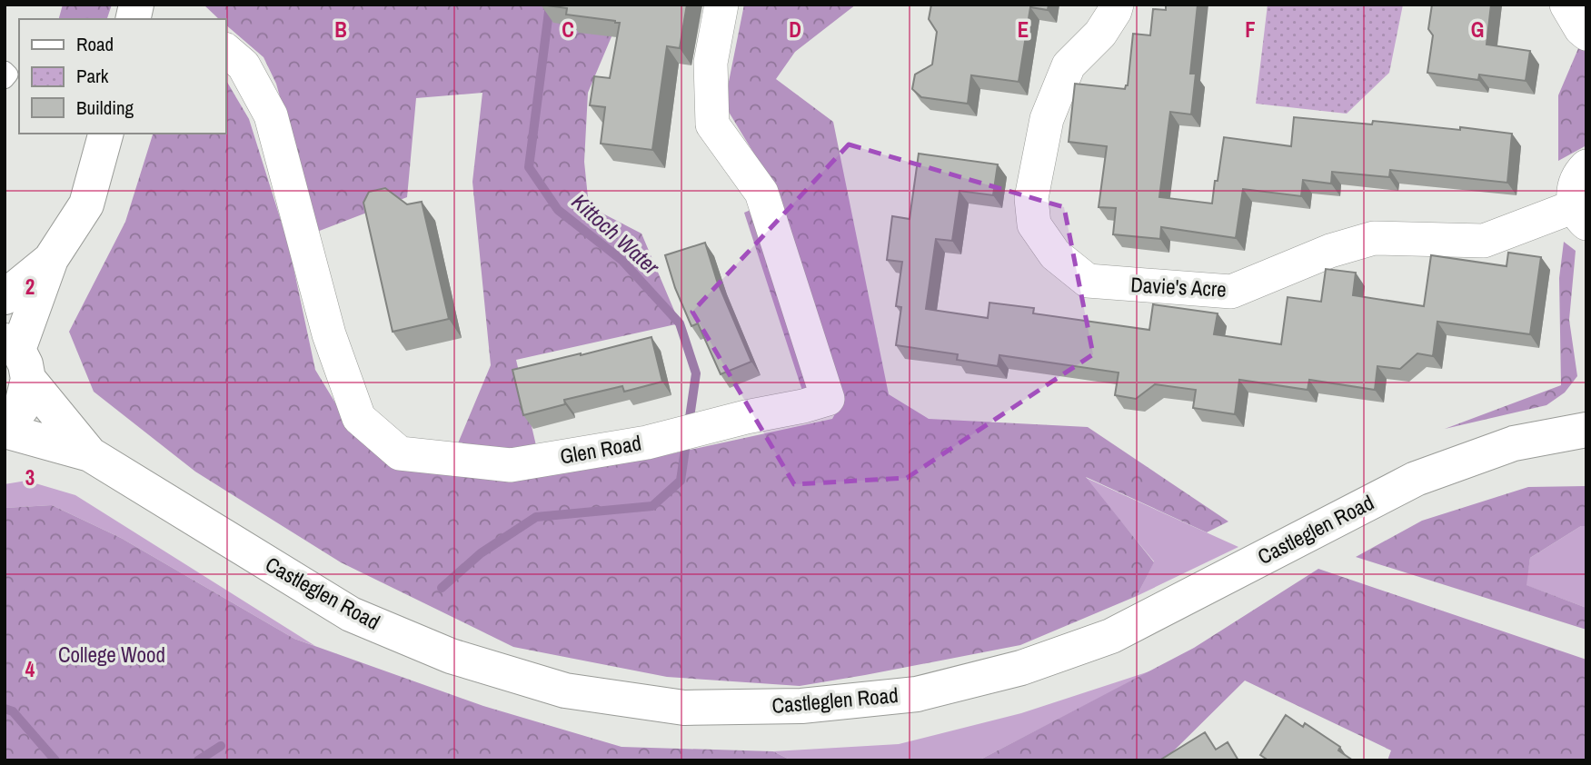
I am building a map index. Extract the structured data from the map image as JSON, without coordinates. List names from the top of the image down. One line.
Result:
{"streets":{"street":["Davie's Acre","Glen Road","Castleglen Road"]},"water":["Kittoch Water"],"parks":["College Wood"],"legend":["Road","Park","Building"],"grid":{"columns":["B","C","D","E","F","G"],"rows":["2","3","4"]}}
